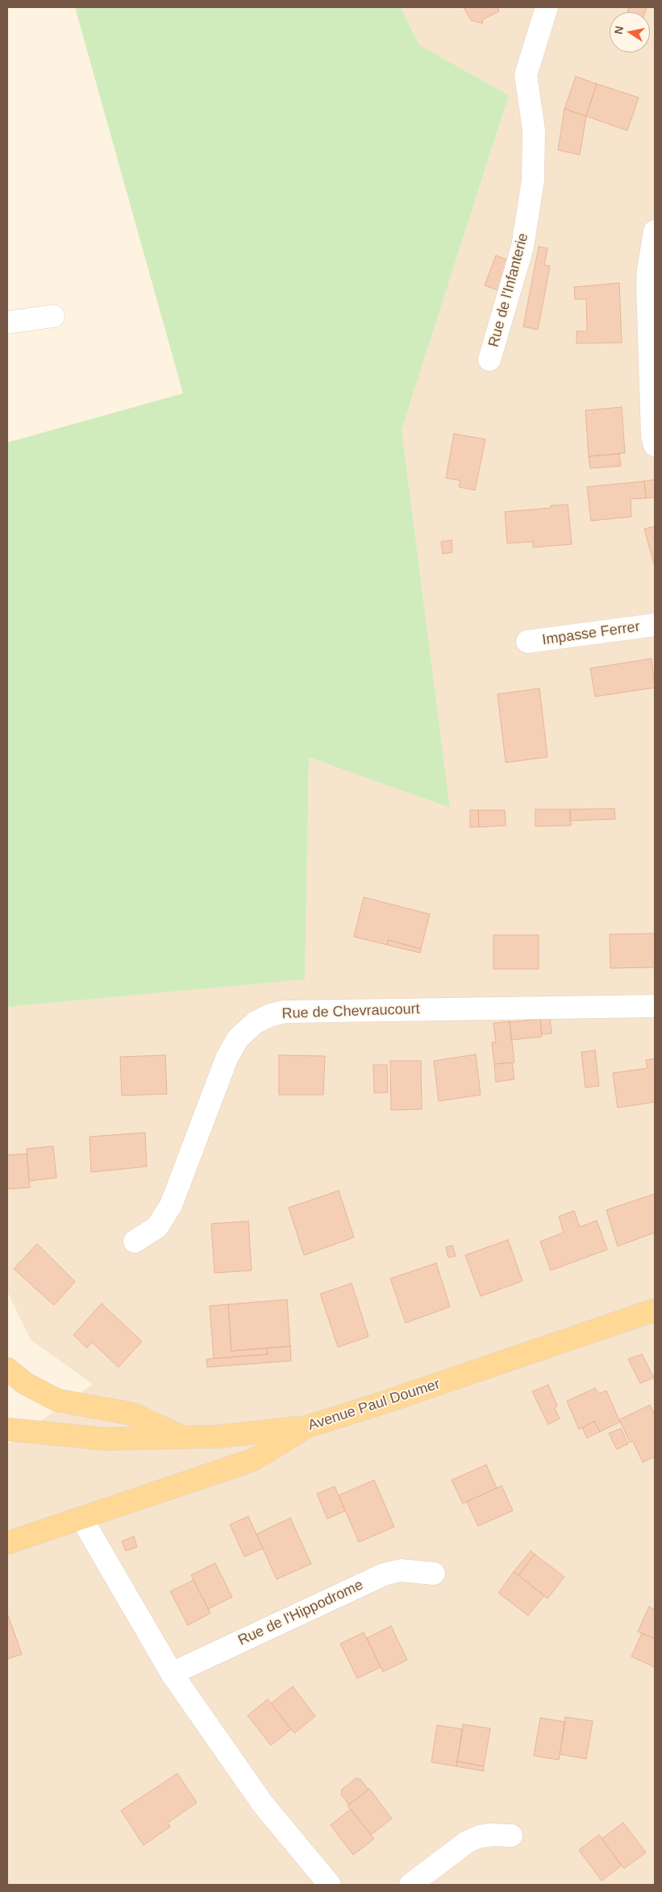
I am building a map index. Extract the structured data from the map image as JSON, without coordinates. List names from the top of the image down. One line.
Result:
{"streets":{"main road":["Avenue Paul Doumer"],"street":["Rue de l'Infanterie","Impasse Ferrer","Rue de Chevraucourt","Rue de l'Hippodrome"]},"north":"left"}
